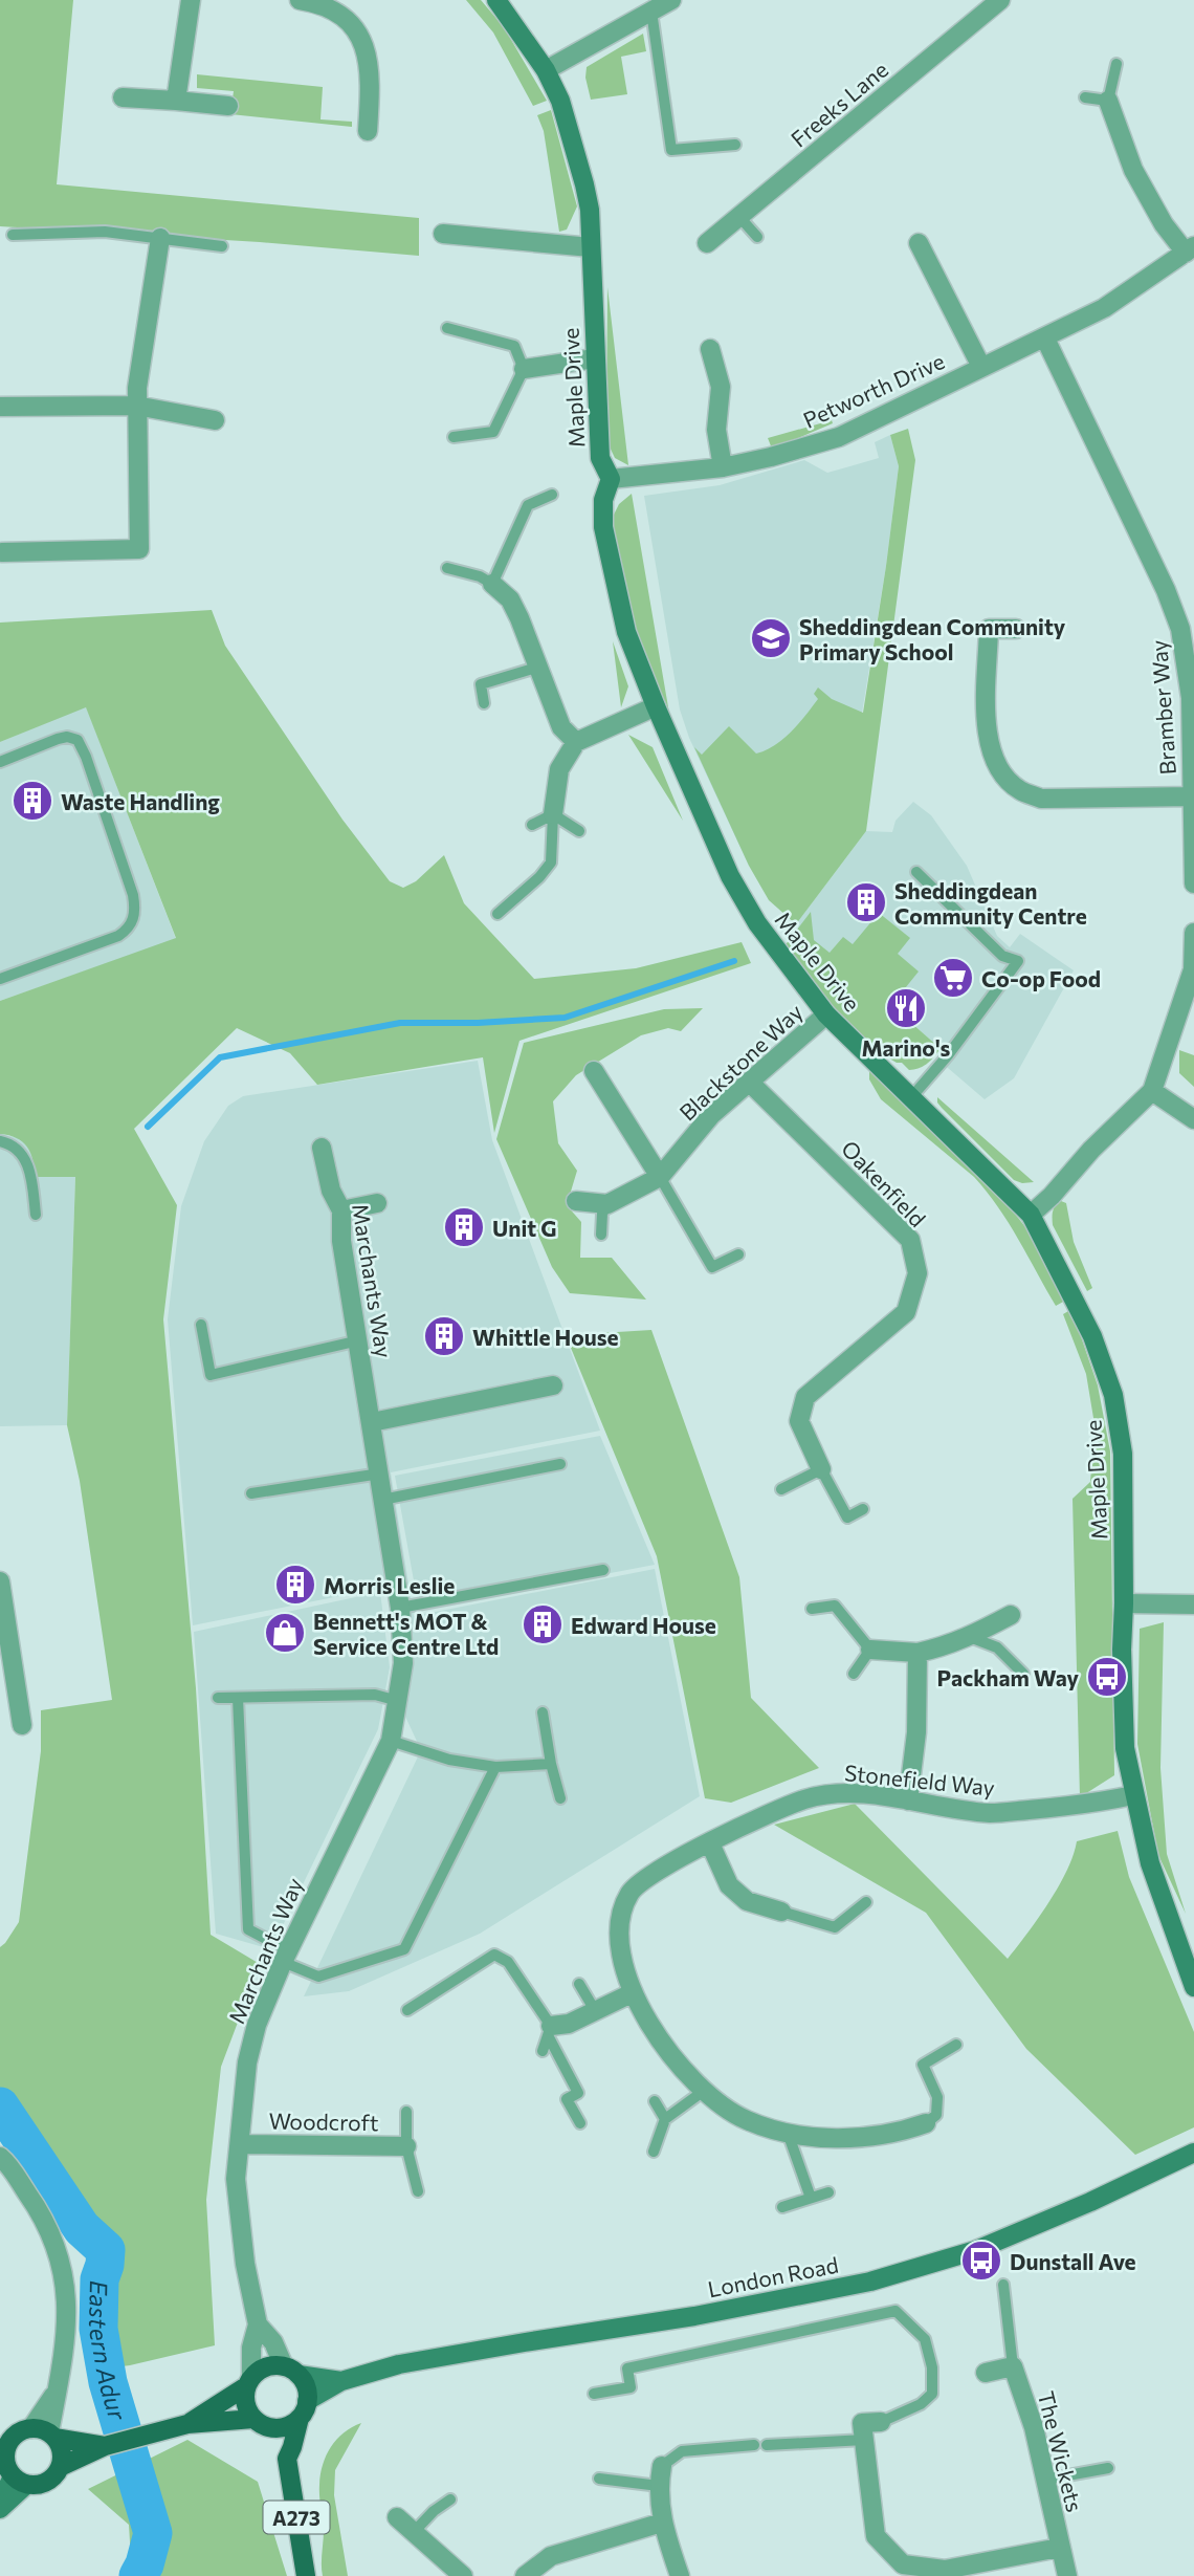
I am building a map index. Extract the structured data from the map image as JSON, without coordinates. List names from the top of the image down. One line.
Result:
{"streets":{"main road":["A273"],"street":["Freeks Lane","Maple Drive","Petworth Drive","Bramber Way","Blackstone Way","Oakenfield","Marchants Way","Stonefield Way","Woodcroft","London Road","The Wickets"]},"crossings":[["Maple Drive","Petworth Drive"],["Maple Drive","Blackstone Way"],["Maple Drive","Stonefield Way"],["Petworth Drive","Bramber Way"],["Blackstone Way","Oakenfield"],["Marchants Way","Woodcroft"],["Marchants Way","London Road"],["Marchants Way","A273"],["London Road","A273"]],"water":["Eastern Adur"],"places":{"school or university":["Sheddingdean Community Primary School"],"building":["Waste Handling","Sheddingdean Community Centre","Unit G","Whittle House","Morris Leslie","Edward House"],"supermarket":["Co-op Food"],"restaurant":["Marino's"],"shop":["Bennett's MOT & Service Centre Ltd"],"bus stop":["Packham Way","Dunstall Ave"]}}
